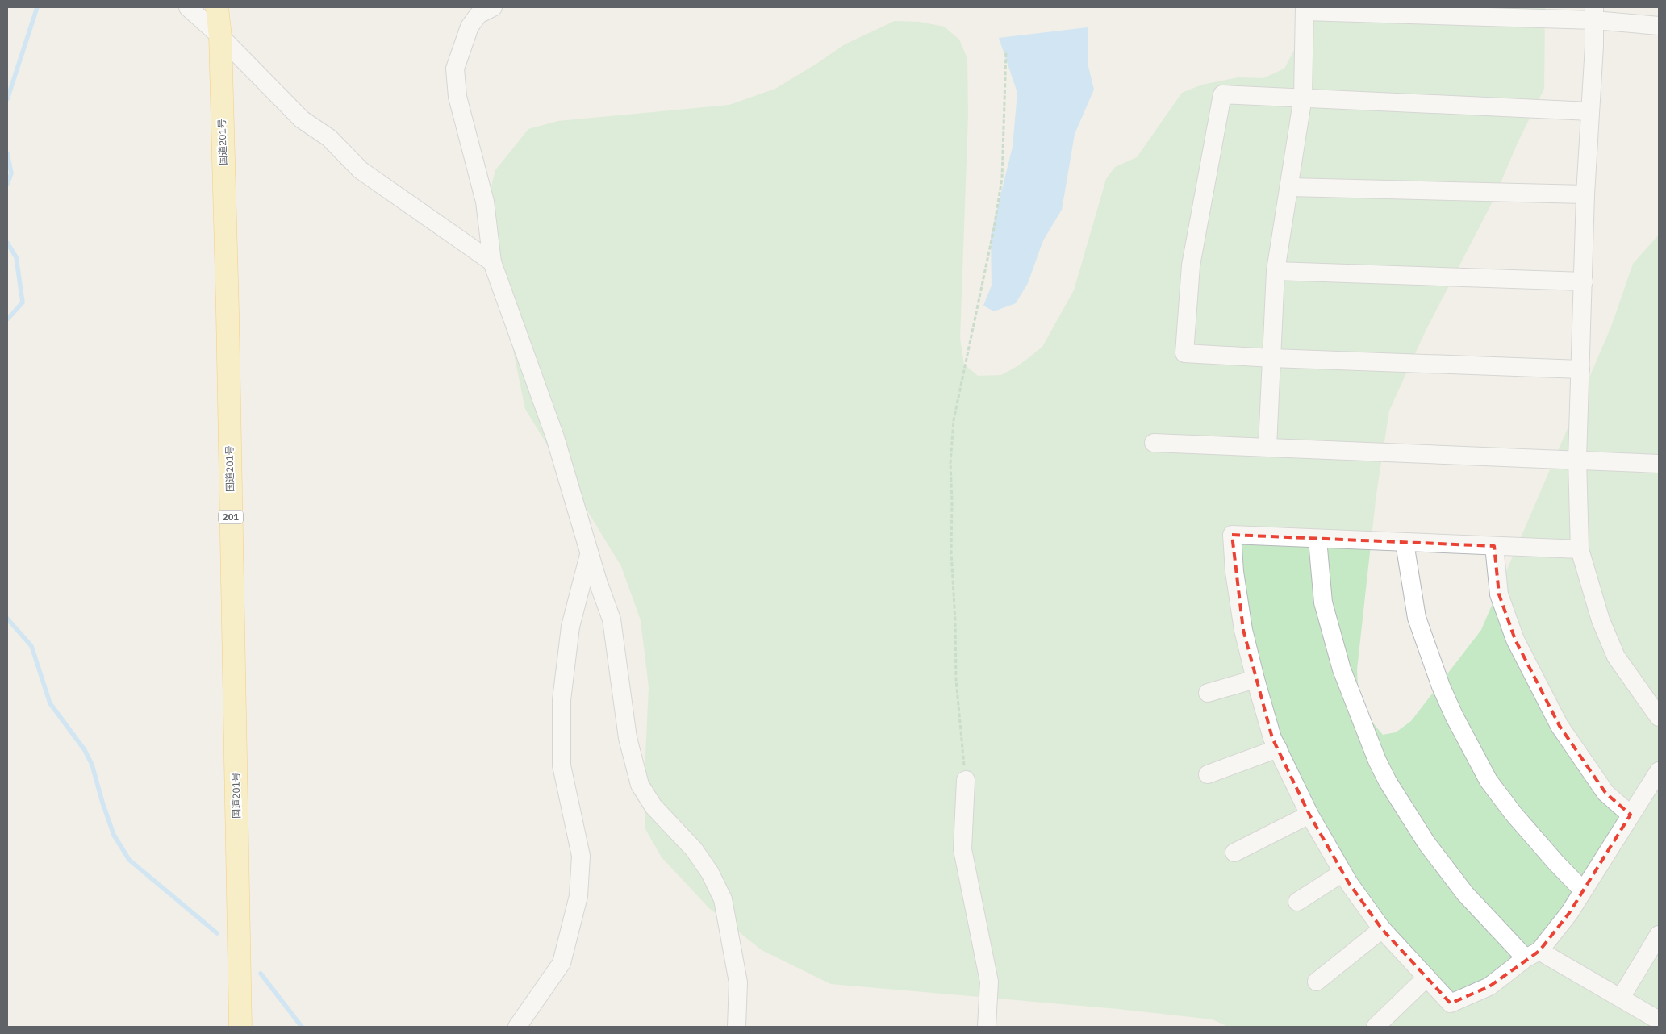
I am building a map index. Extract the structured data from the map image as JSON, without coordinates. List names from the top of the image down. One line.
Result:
{"streets":{"highway":["国道201号","201"]}}
